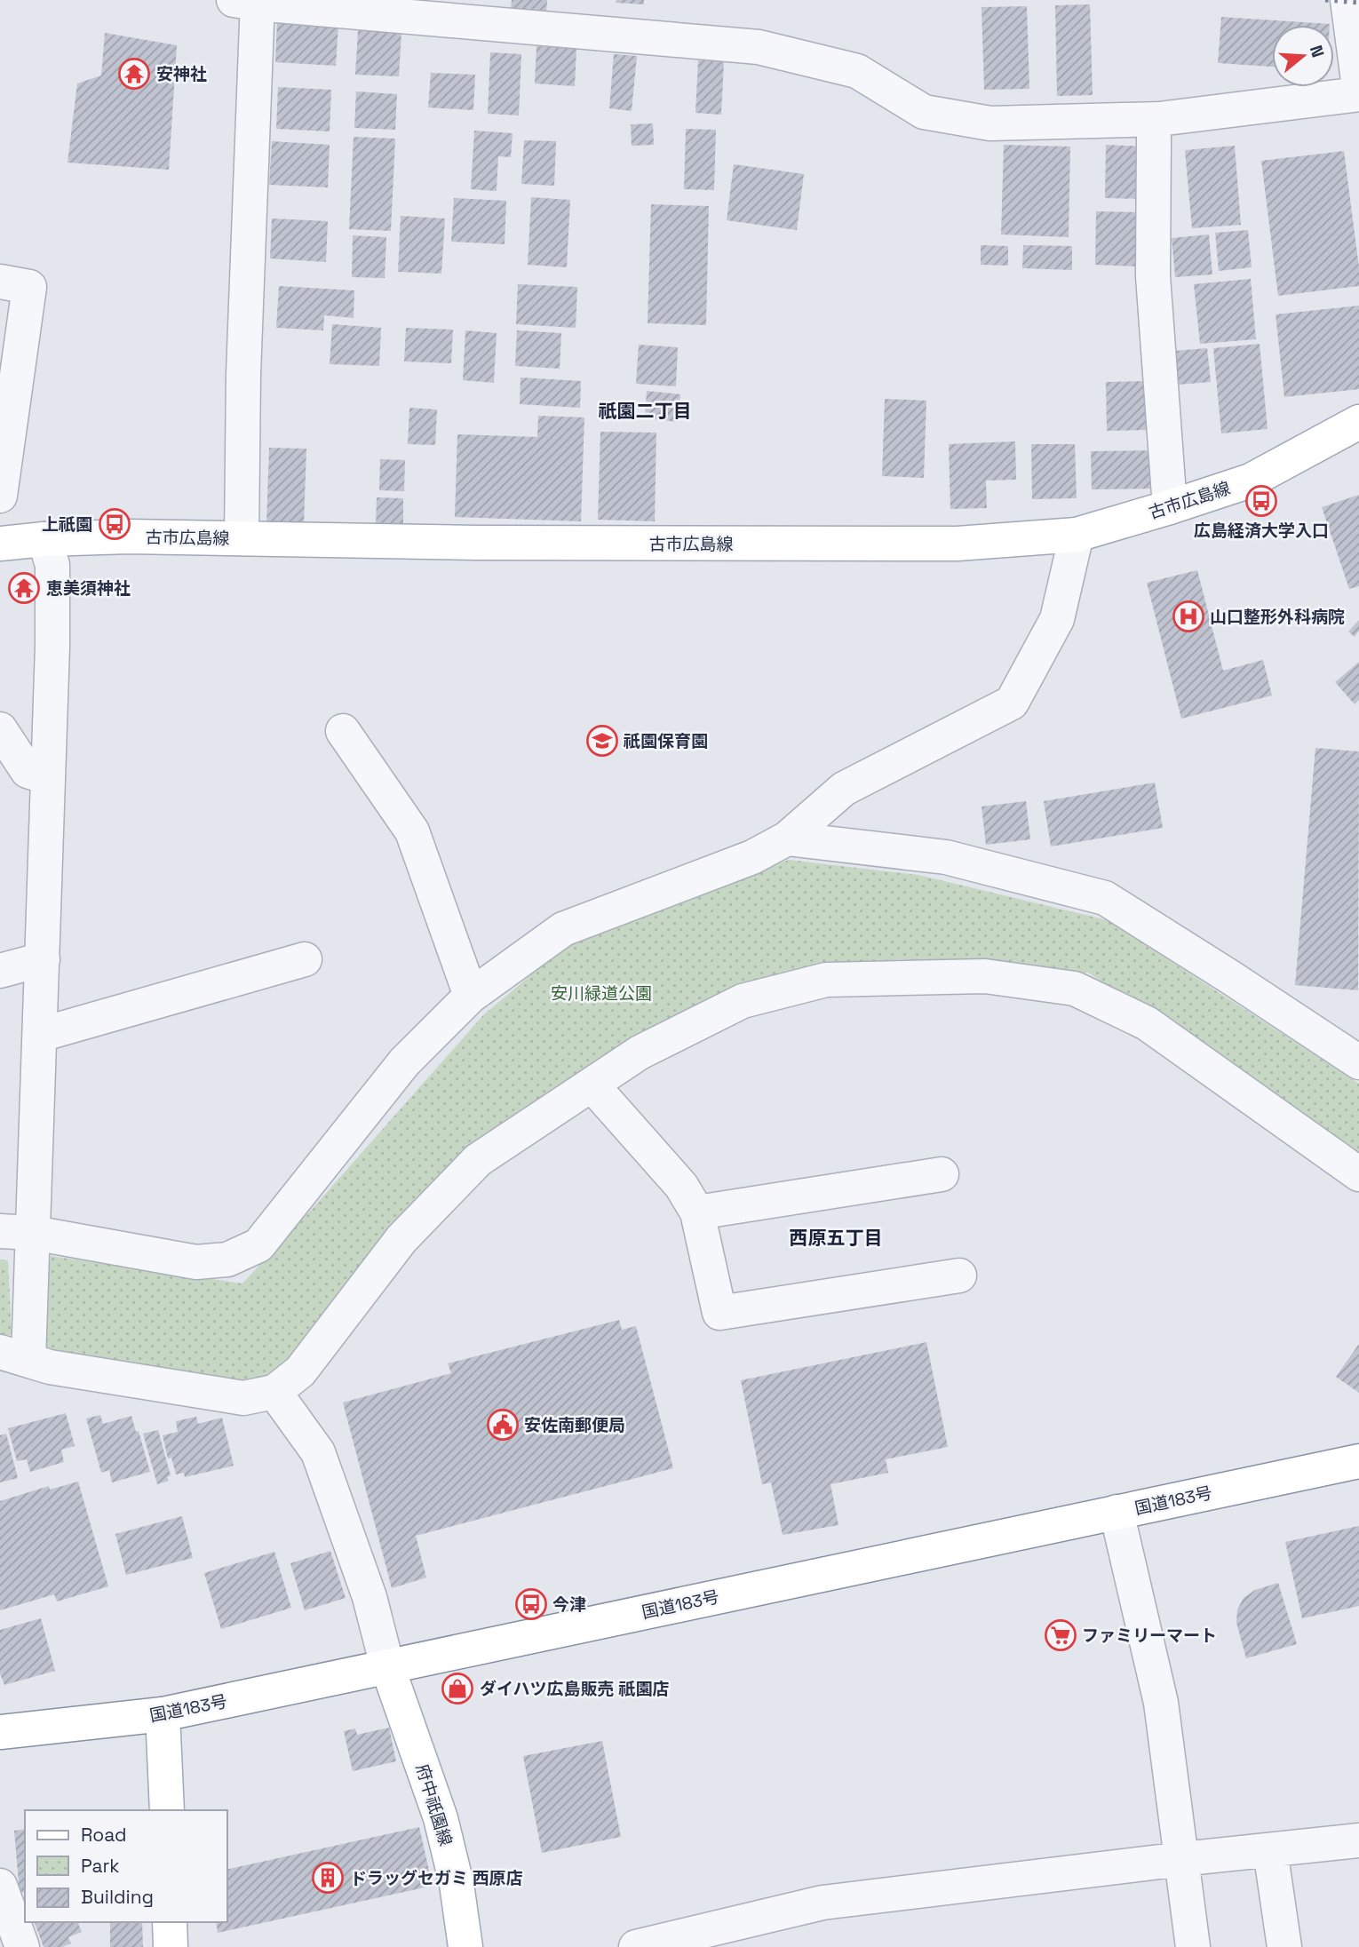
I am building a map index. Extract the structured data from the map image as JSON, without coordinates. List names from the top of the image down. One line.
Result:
{"streets":{"main road":["古市広島線","国道183号","府中祇園線"]},"crossings":[["国道183号","府中祇園線"]],"districts":["祇園二丁目","西原五丁目"],"parks":["安川緑道公園"],"places":{"temple":["安神社","恵美須神社"],"bus stop":["広島経済大学入口","上祇園","今津"],"hospital":["山口整形外科病院"],"school or university":["祇園保育園"],"public building":["安佐南郵便局"],"supermarket":["ファミリーマート"],"shop":["ダイハツ広島販売 祇園店"],"building":["ドラッグセガミ 西原店"]},"legend":["Road","Park","Building"],"north":"right"}
